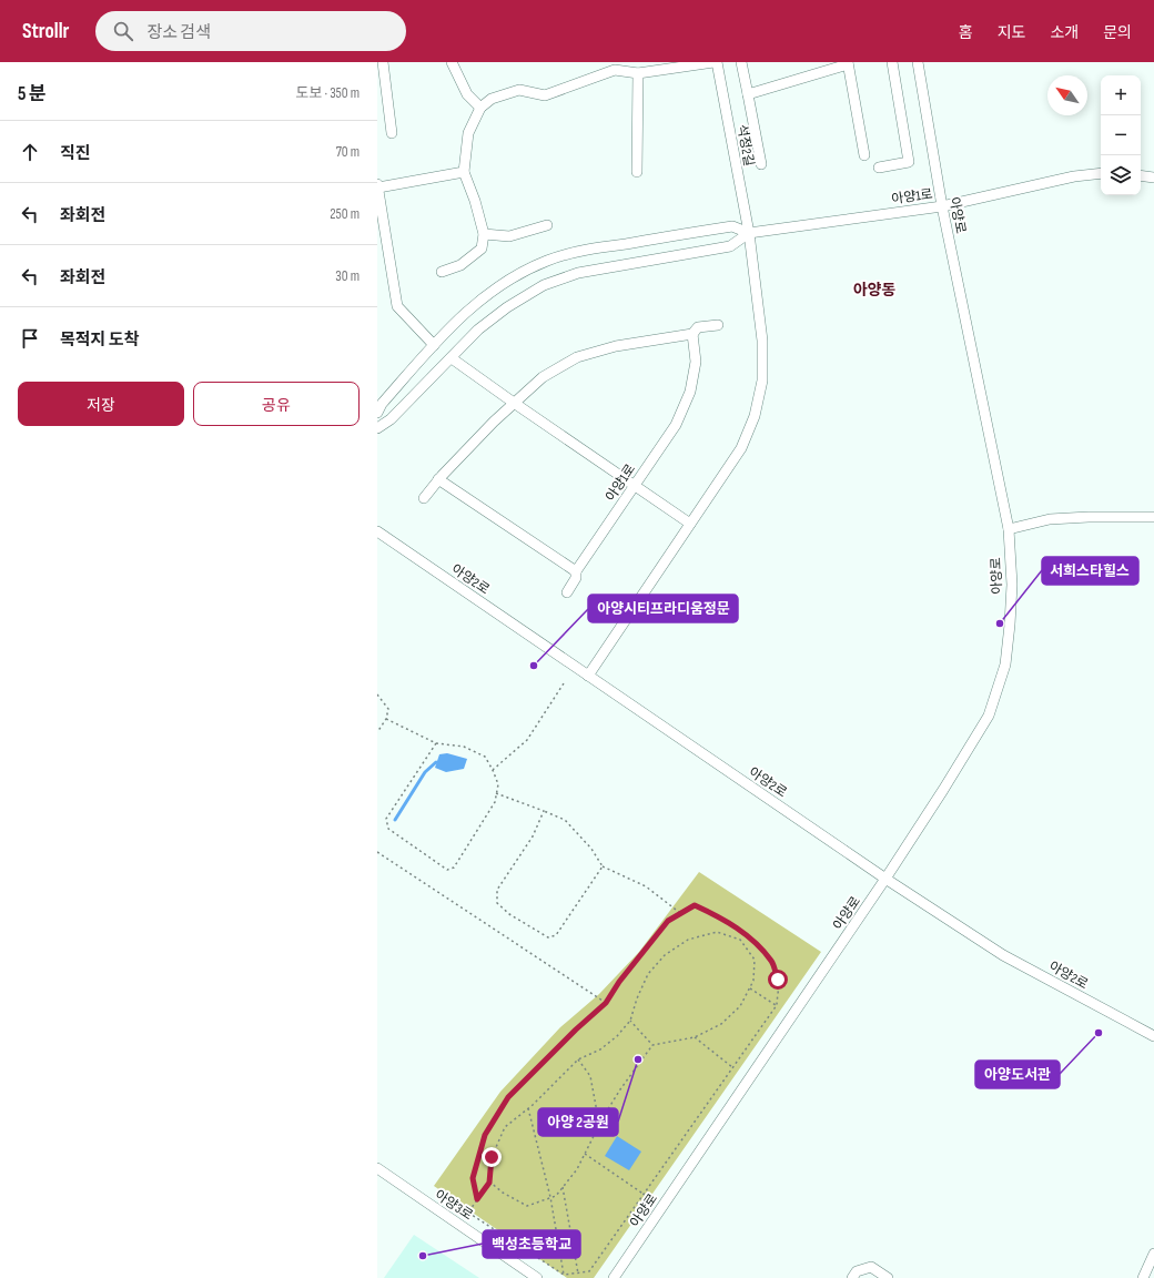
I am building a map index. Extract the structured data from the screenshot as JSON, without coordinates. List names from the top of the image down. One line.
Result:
{"streets":{"street":["석정2길","아양1로","아양로","아양2로","아양3로"]},"crossings":[["석정2길","아양1로"],["석정2길","아양2로"],["아양1로","아양로"],["아양로","아양2로"]],"districts":["아양동"],"places":["서희스타힐스","아양시티프라디움정문","아양도서관","아양 2공원","백성초등학교"],"north":"top left","page":{"header":"Strollr","search":"장소 검색","nav":["홈","지도","소개","문의"],"heading":["5 분","도보 · 350 m"],"map_buttons":["+","−"],"list":[["직진","70 m"],["좌회전","250 m"],["좌회전","30 m"],"목적지 도착"],"buttons":["저장","공유"]}}
